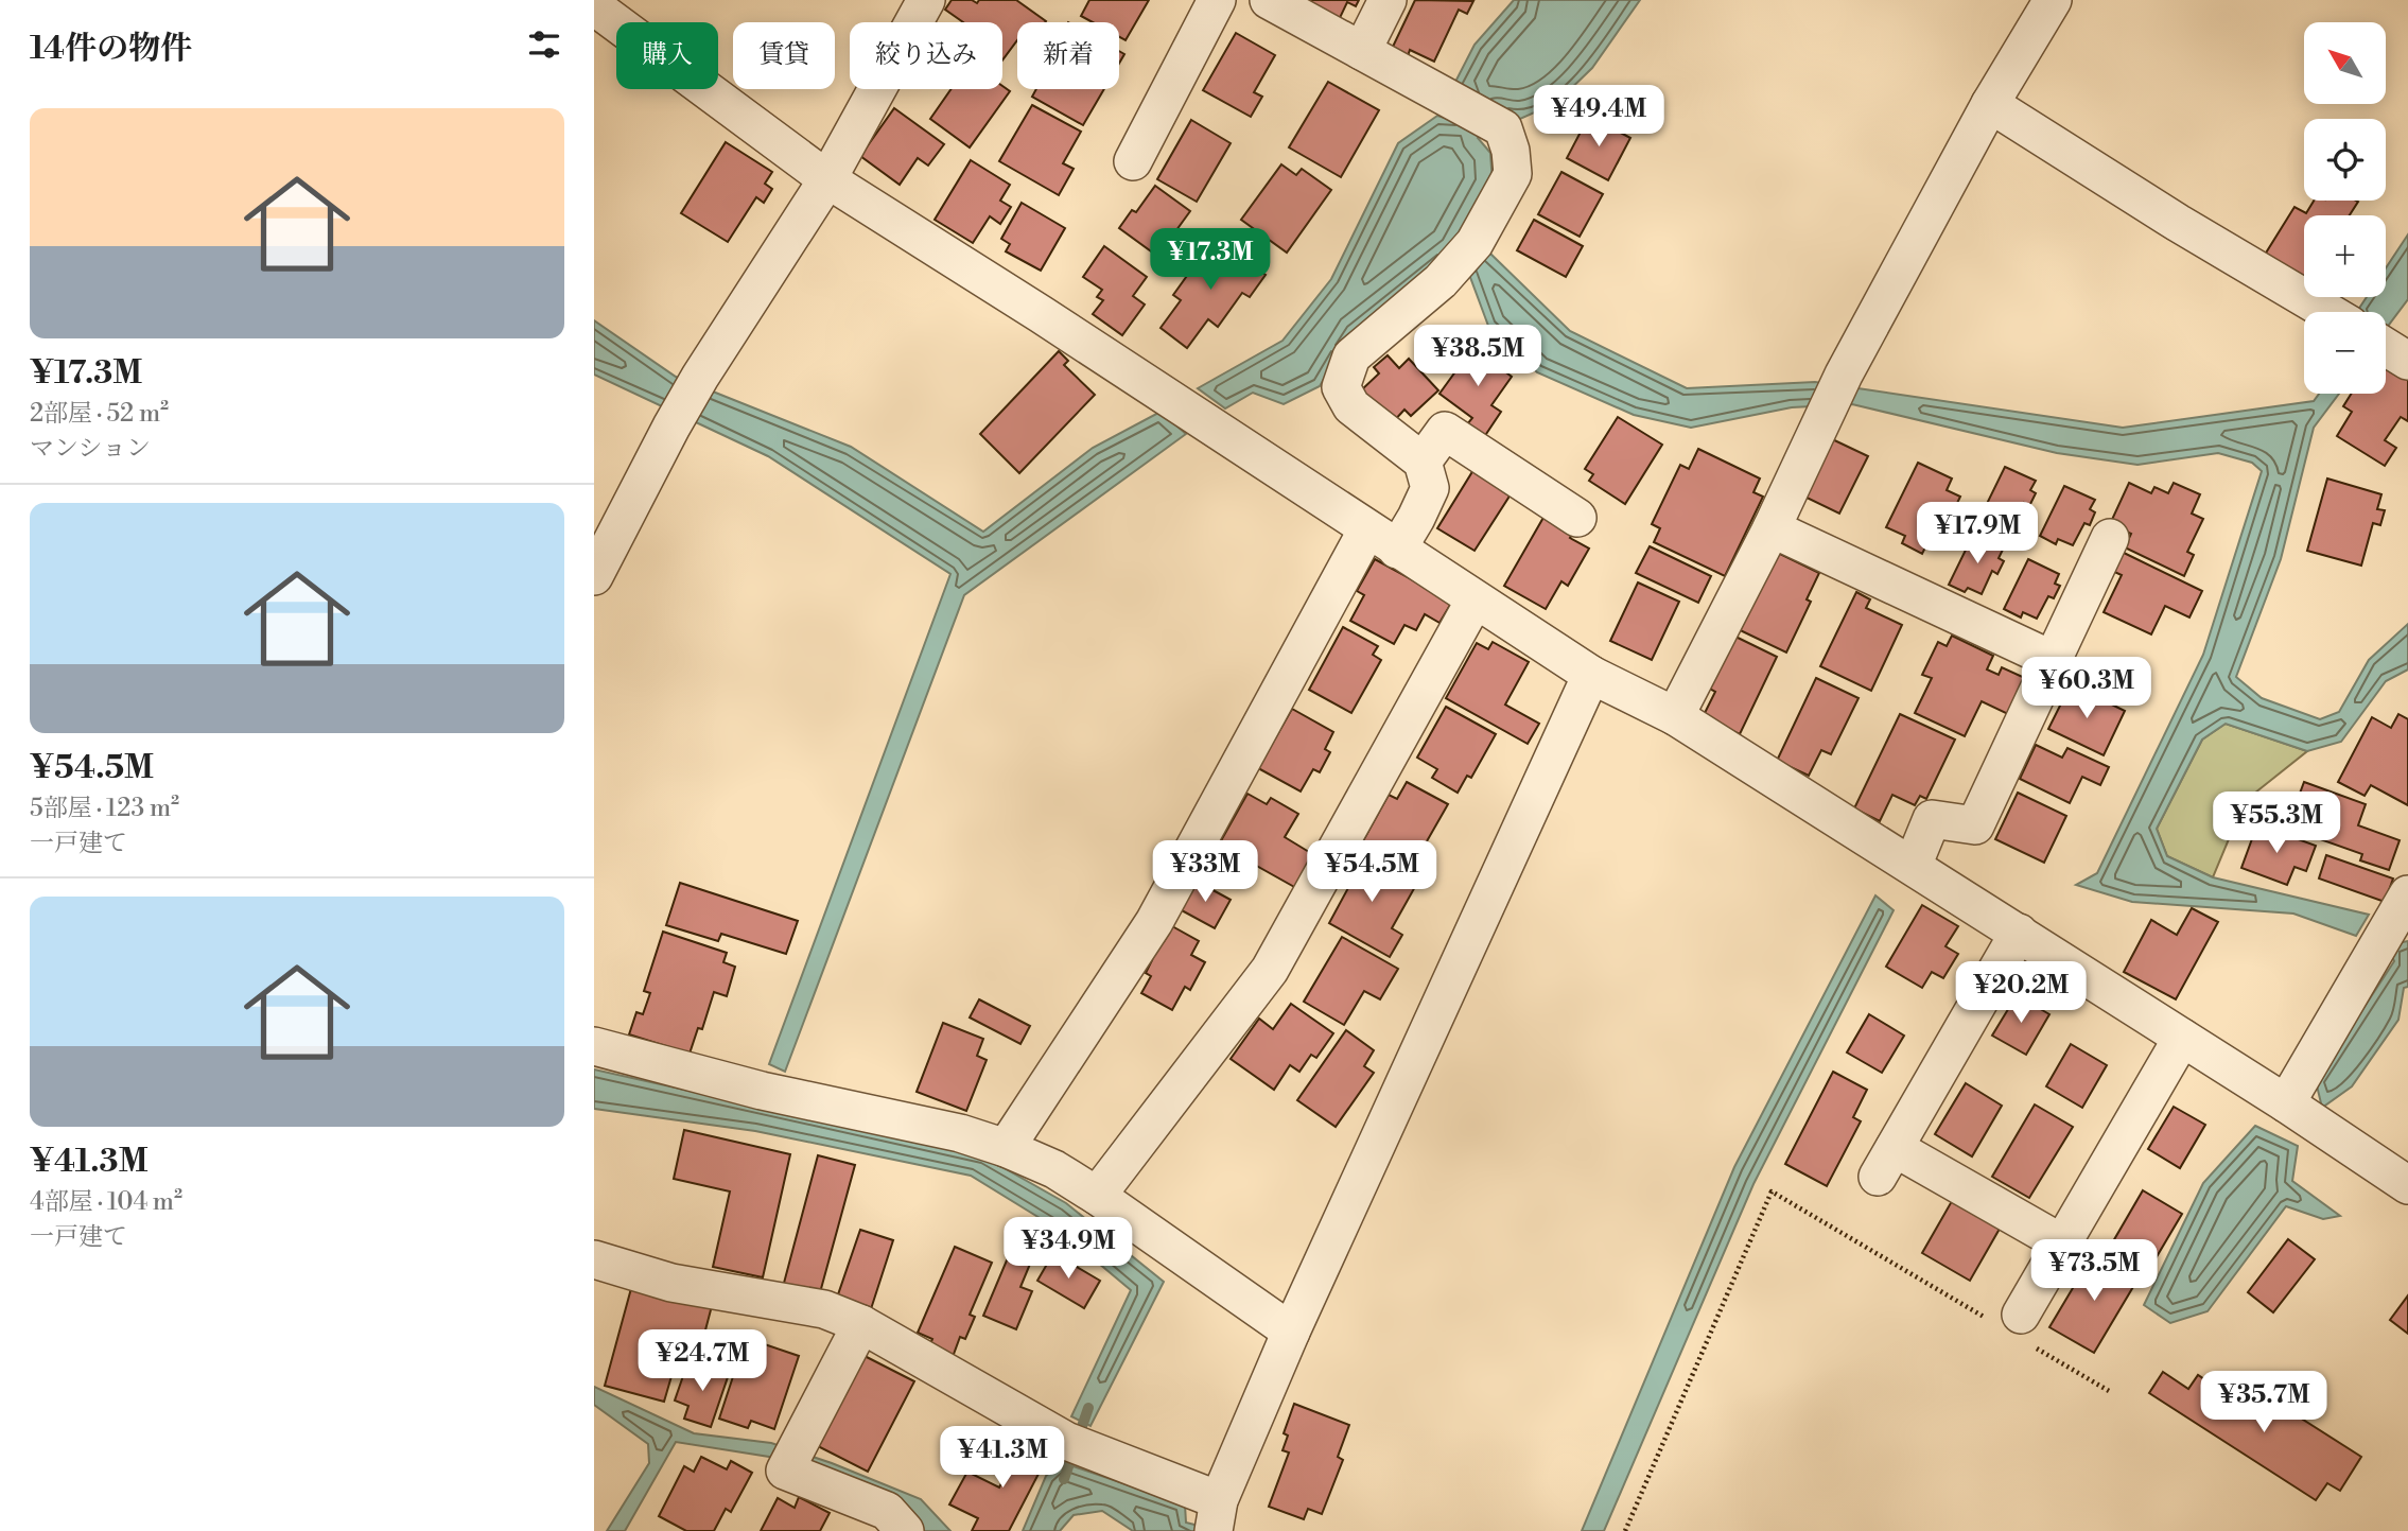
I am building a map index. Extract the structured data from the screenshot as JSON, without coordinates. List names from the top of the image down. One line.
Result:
{"north":"top left","page":{"heading":"14件の物件","map_buttons":["+","−"],"chip":["購入","賃貸","絞り込み","新着"],"price":["¥49.4M","¥17.3M","¥38.5M","¥17.9M","¥60.3M","¥55.3M","¥33M","¥54.5M","¥20.2M","¥34.9M","¥73.5M","¥24.7M","¥35.7M","¥41.3M"],"list":[{"name":"¥17.3M","note":"2部屋 · 52 m² · マンション"},{"name":"¥54.5M","note":"5部屋 · 123 m² · 一戸建て"},{"name":"¥41.3M","note":"4部屋 · 104 m² · 一戸建て"}]}}
